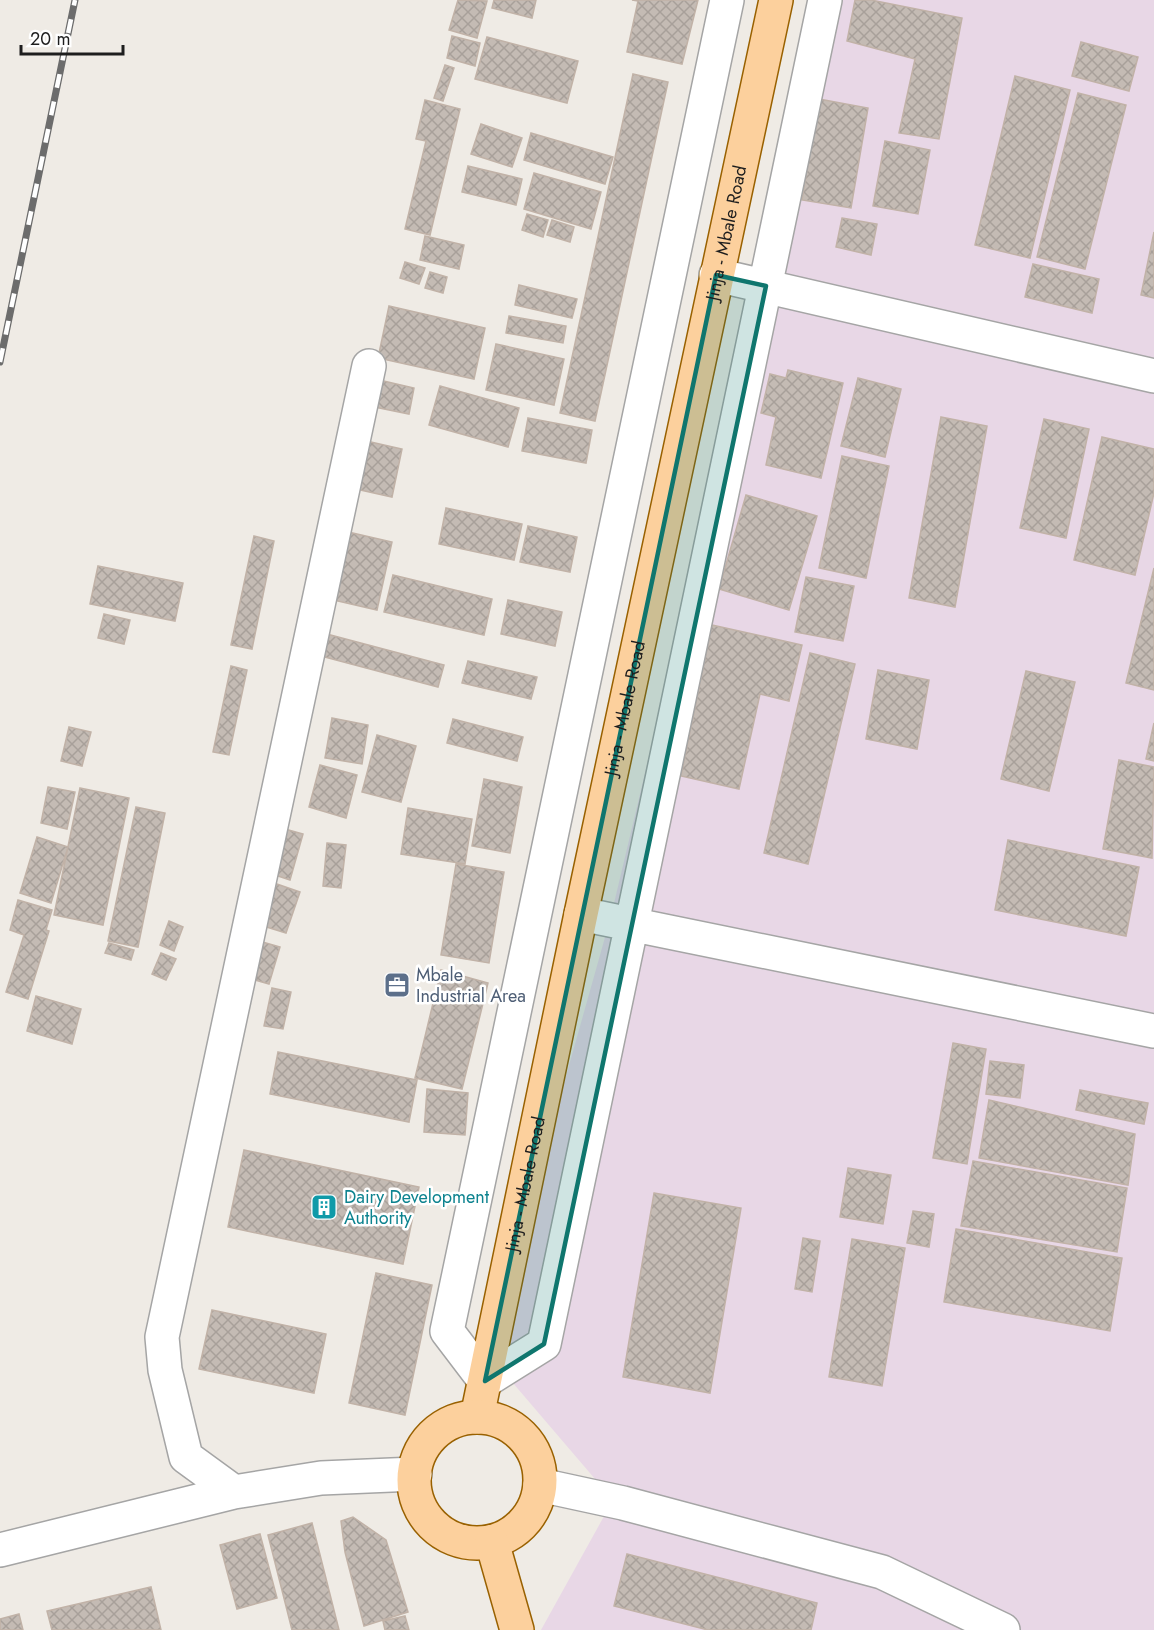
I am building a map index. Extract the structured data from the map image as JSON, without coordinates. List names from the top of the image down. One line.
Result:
{"streets":{"main road":["Jinja - Mbale Road"]},"places":{"office":["Mbale Industrial Area"],"building":["Dairy Development Authority"]},"scale_bar":"20 m"}
